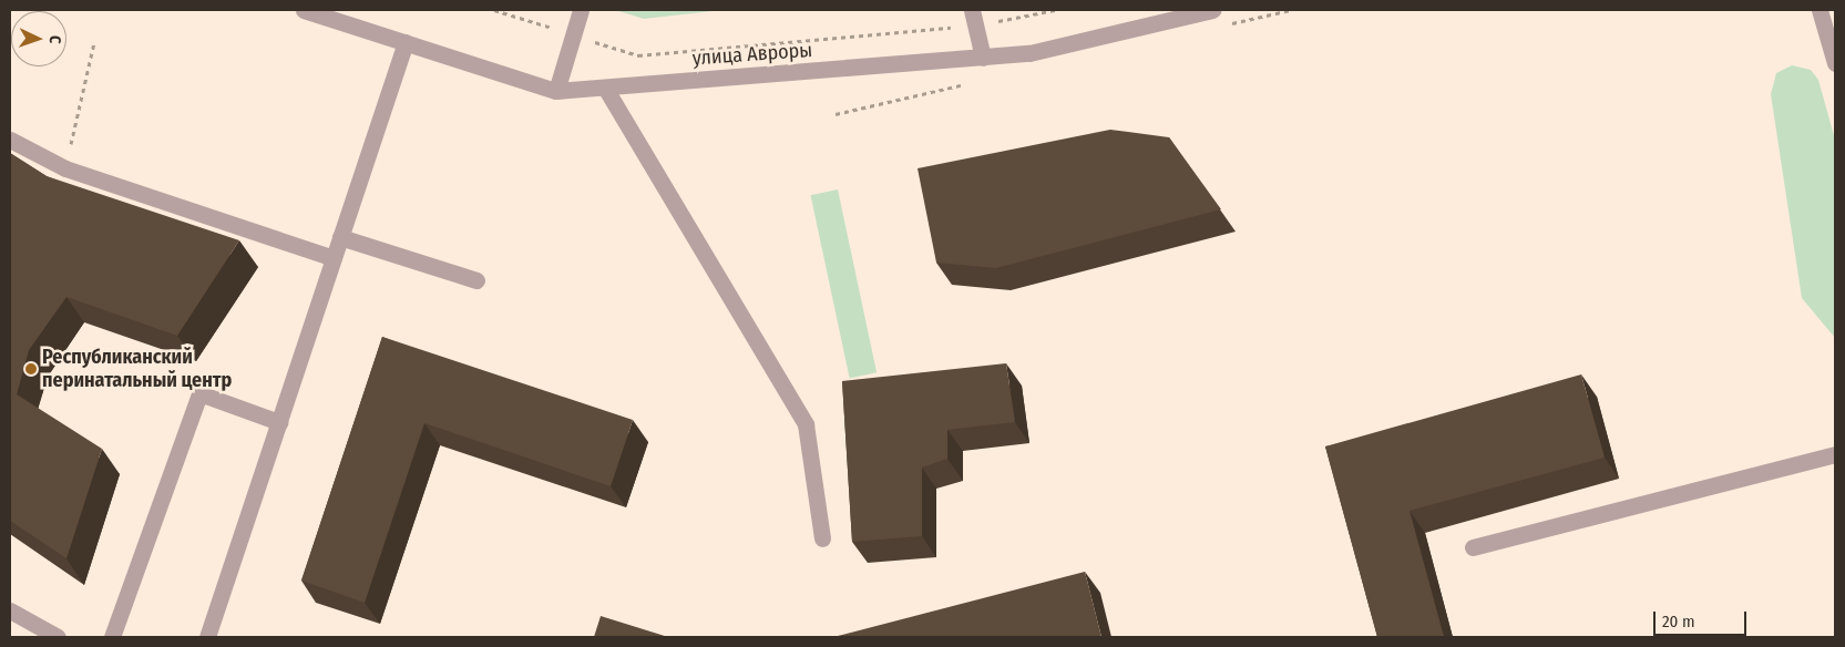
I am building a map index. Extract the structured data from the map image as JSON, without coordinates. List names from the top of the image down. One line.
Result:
{"streets":{"street":["улица Авроры"]},"places":["Республиканский перинатальный центр"],"scale_bar":"20 m","north":"right"}
